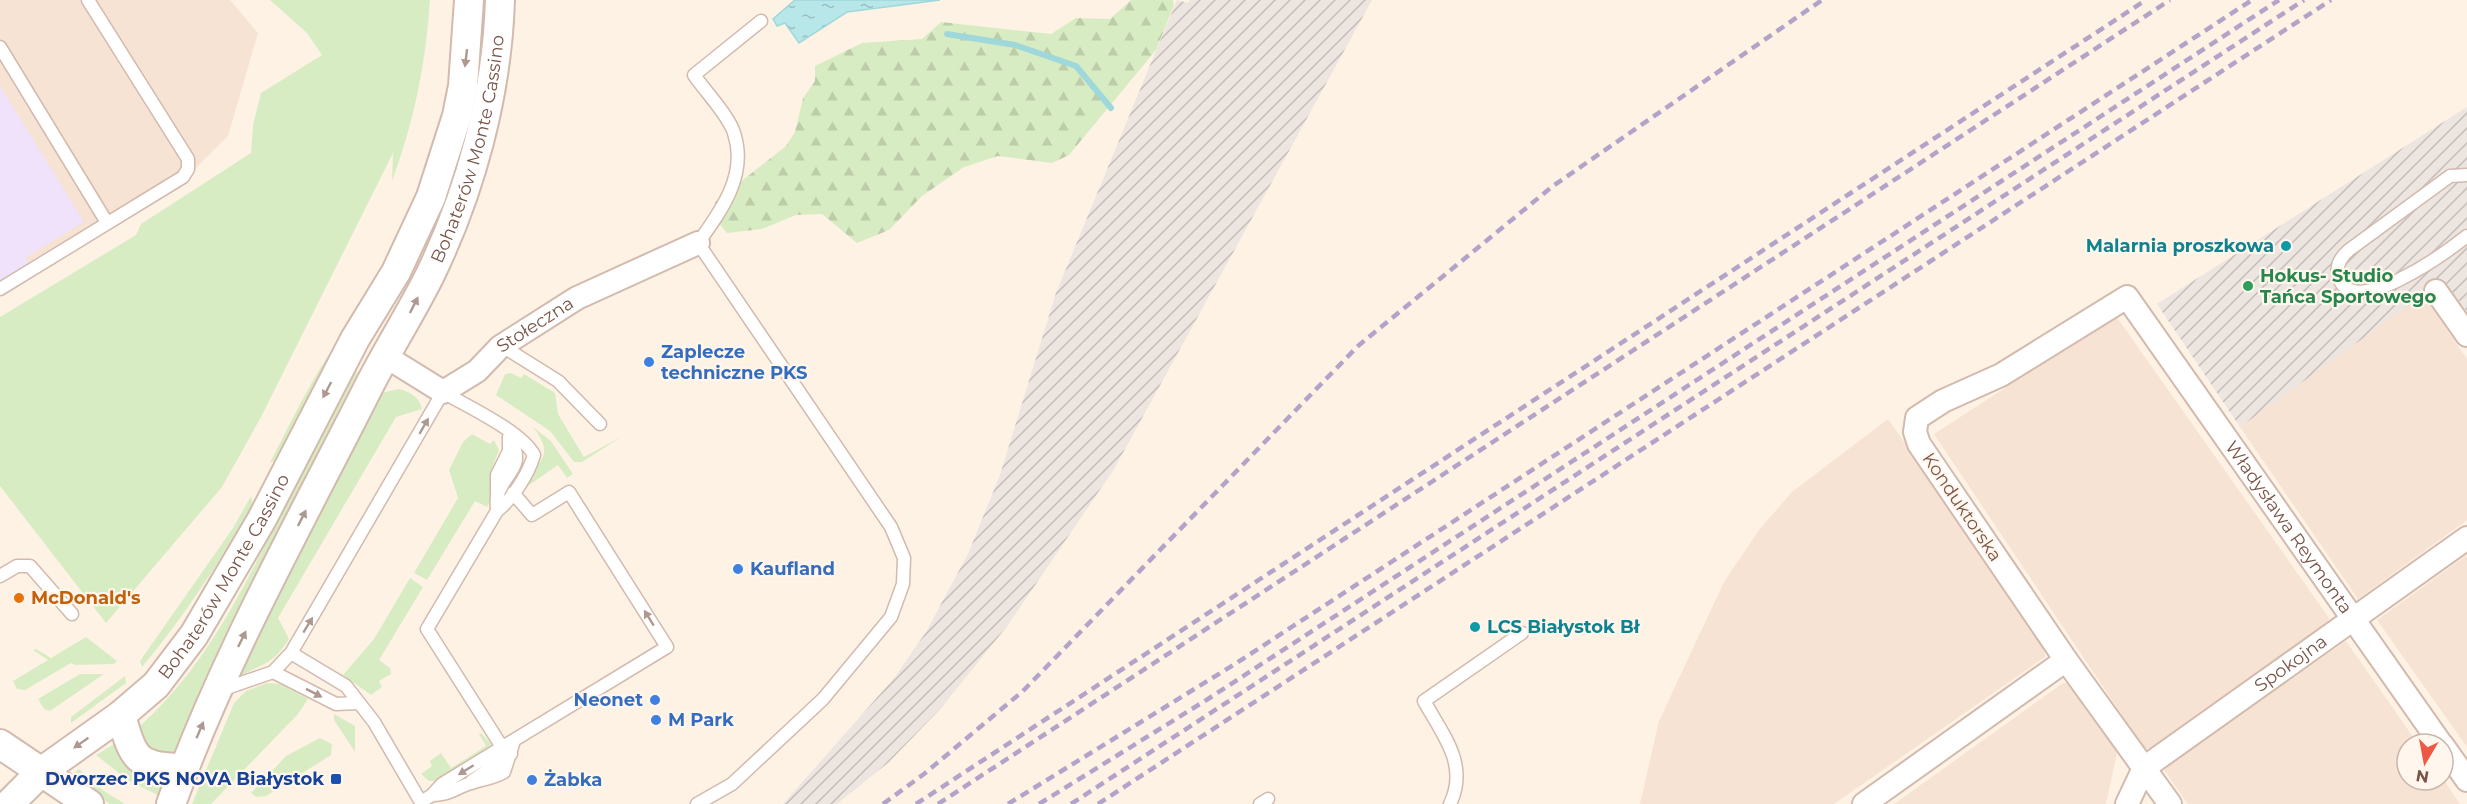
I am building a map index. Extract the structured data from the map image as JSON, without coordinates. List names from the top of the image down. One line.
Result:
{"streets":{"street":["Bohaterów Monte Cassino","Stołeczna","Konduktorska","Władysława Reymonta","Spokojna"]},"crossings":[["Konduktorska","Władysława Reymonta"],["Konduktorska","Spokojna"],["Władysława Reymonta","Spokojna"]],"places":{"other":["Malarnia proszkowa","Hokus- Studio Tańca Sportowego","Zaplecze techniczne PKS","Kaufland","McDonald's","LCS Białystok Bł","Neonet","M Park","Żabka"],"transit":["Dworzec PKS NOVA Białystok"]},"north":"bottom"}
